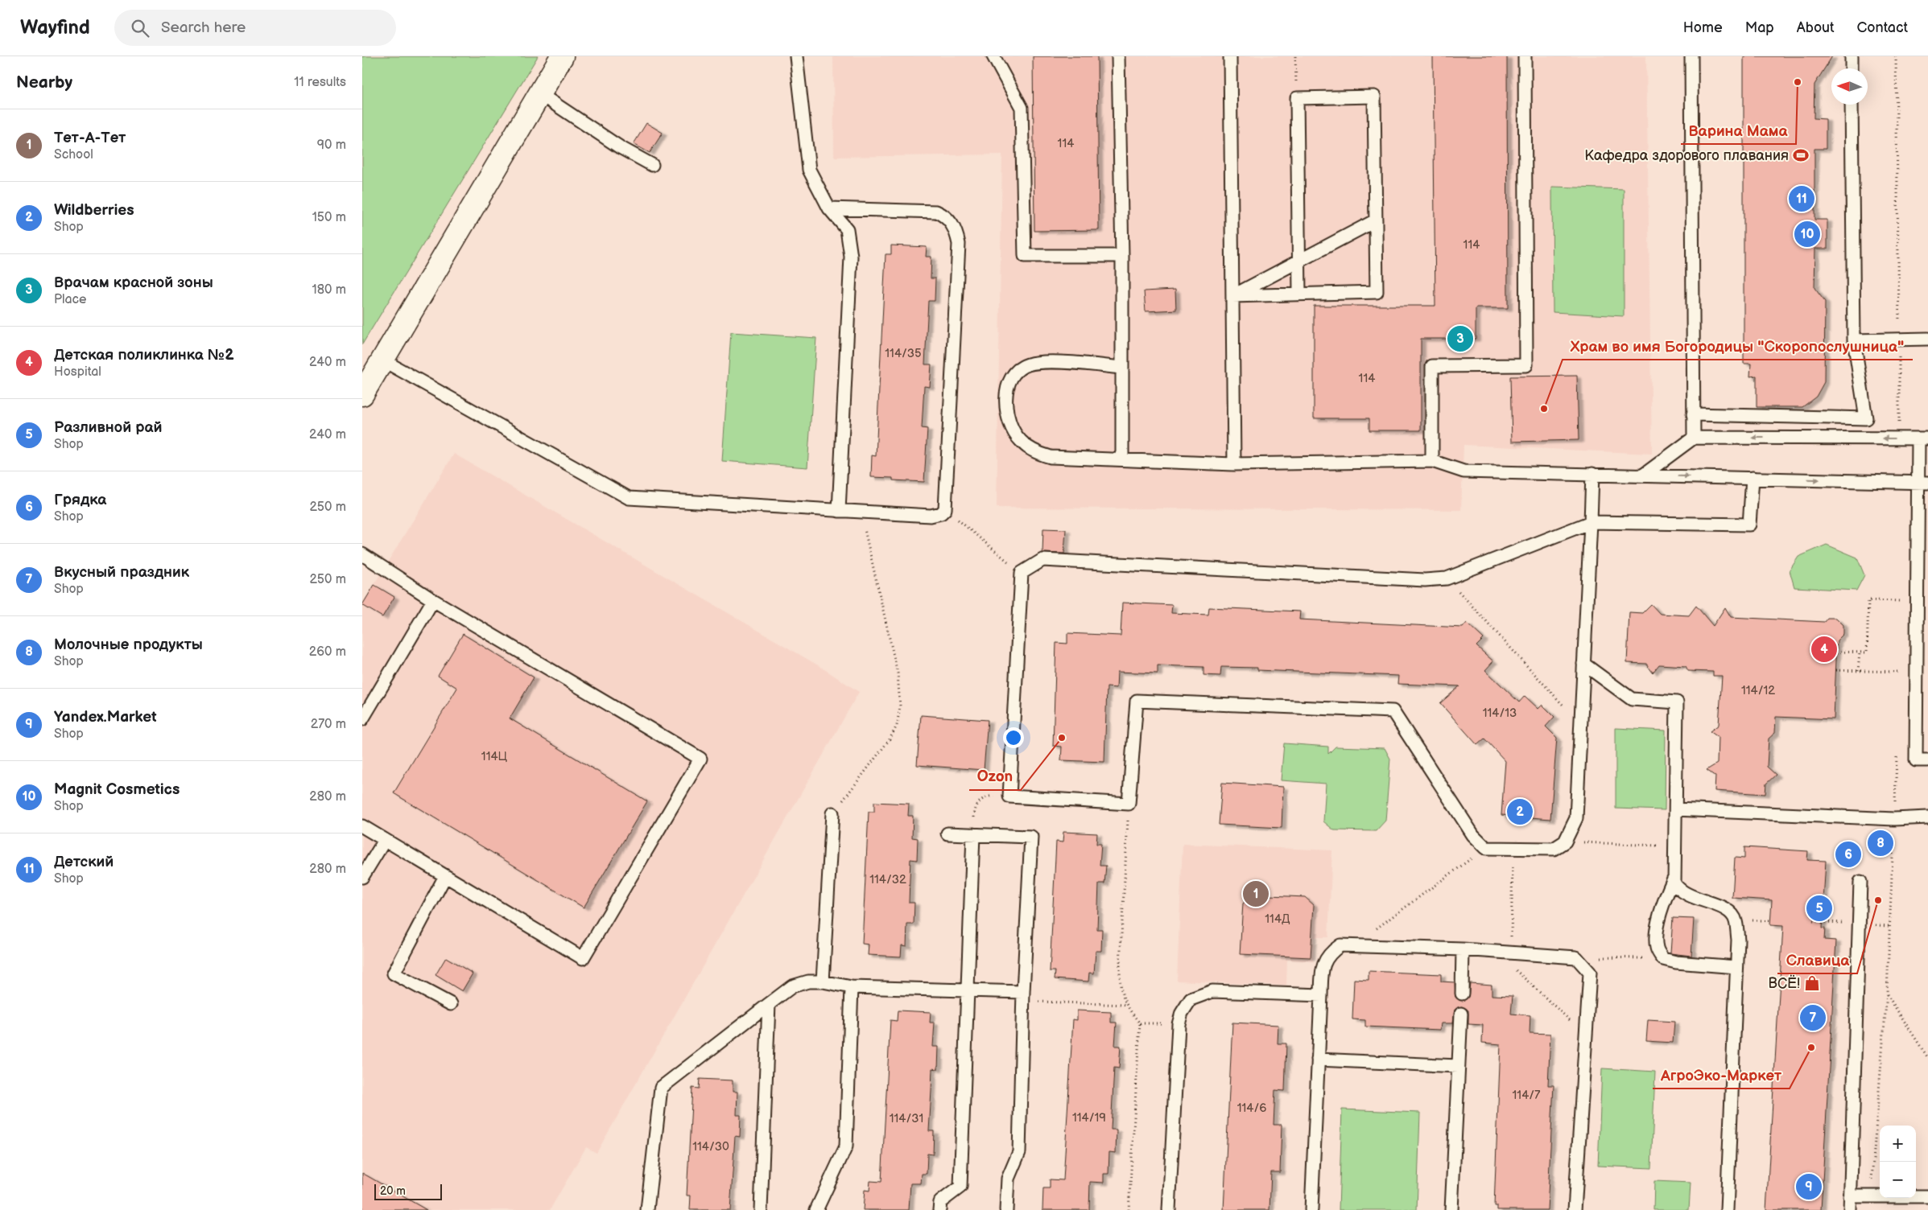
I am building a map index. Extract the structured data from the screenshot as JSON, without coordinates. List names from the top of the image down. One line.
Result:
{"places":{"other":["Варина Мама","Храм во имя Богородицы \"Скоропослушница\"","Ozon","Славица","АгроЭко-Маркет"],"sports":["Кафедра здорового плавания"],"shop":["ВСЁ!"]},"house_numbers":["114","114","114/35","114","114/12","114/13","114Ц","114/32","114Д","114/7","114/6","114/19","114/31","114/30"],"scale_bar":"20 m","north":"left","page":{"header":"Wayfind","search":"Search here","nav":["Home","Map","About","Contact"],"heading":["Nearby","11 results"],"list":[{"mark":"1","name":"Тет-А-Тет","note":"School","value":"90 m"},{"mark":"2","name":"Wildberries","note":"Shop","value":"150 m"},{"mark":"3","name":"Врачам красной зоны","note":"Place","value":"180 m"},{"mark":"4","name":"Детская поликлинка №2","note":"Hospital","value":"240 m"},{"mark":"5","name":"Разливной рай","note":"Shop","value":"240 m"},{"mark":"6","name":"Грядка","note":"Shop","value":"250 m"},{"mark":"7","name":"Вкусный праздник","note":"Shop","value":"250 m"},{"mark":"8","name":"Молочные продукты","note":"Shop","value":"260 m"},{"mark":"9","name":"Yandex.Market","note":"Shop","value":"270 m"},{"mark":"10","name":"Magnit Cosmetics","note":"Shop","value":"280 m"},{"mark":"11","name":"Детский","note":"Shop","value":"280 m"}],"pins":["11","10","3","4","2","8","6","1","5","7","9"],"map_buttons":["+","−"],"scale":"20 m"}}
